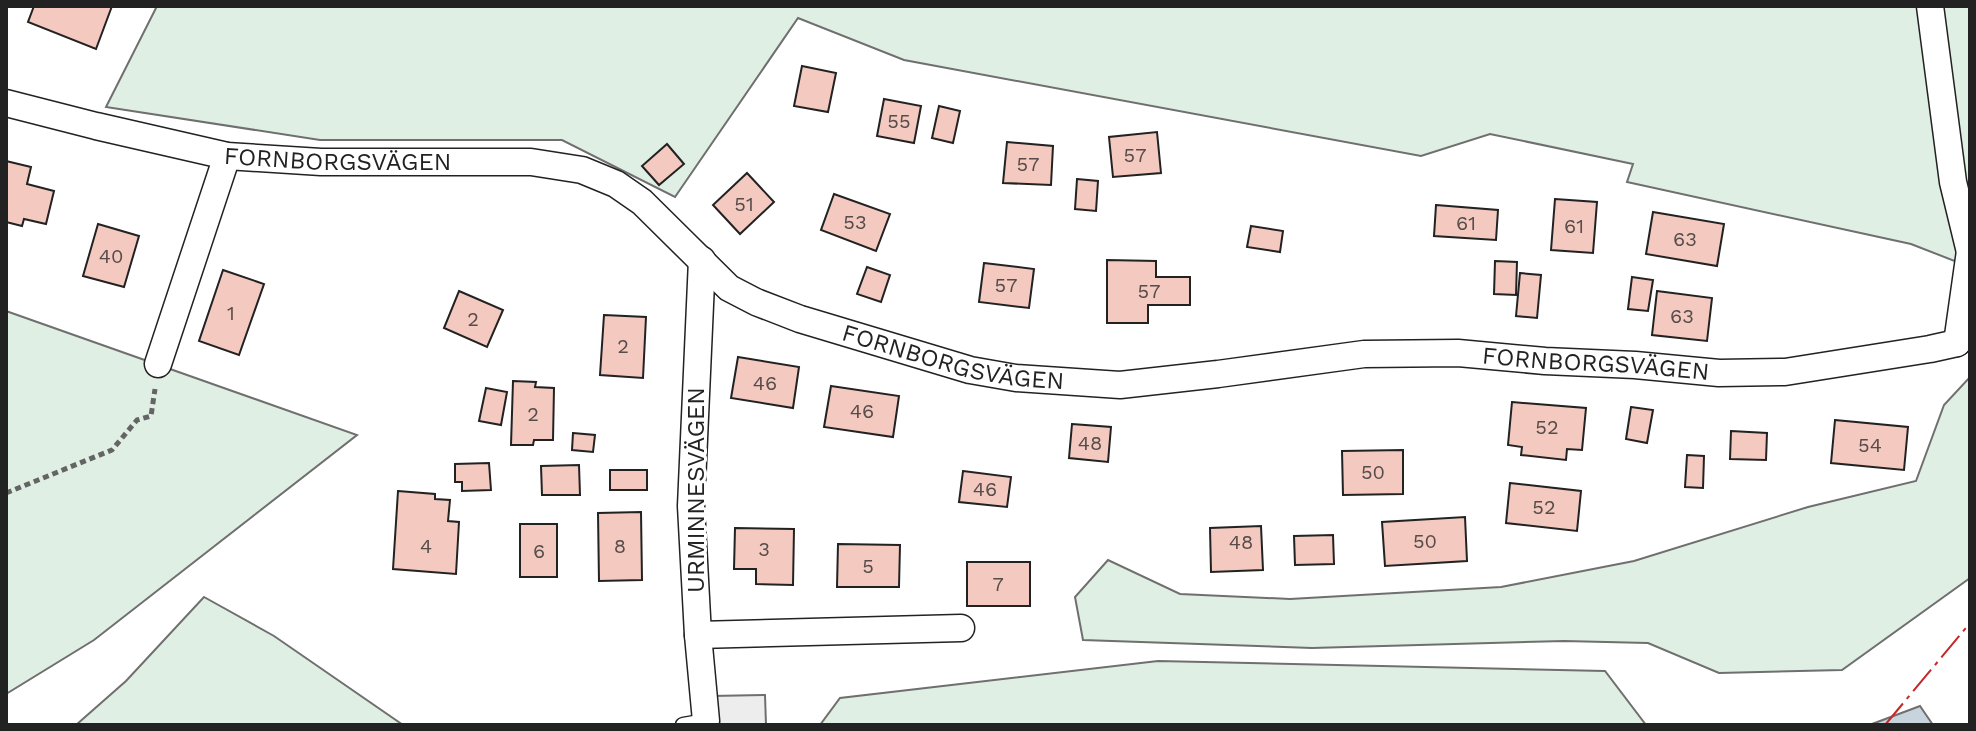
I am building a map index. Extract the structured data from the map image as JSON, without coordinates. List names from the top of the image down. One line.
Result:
{"streets":{"street":["FORNBORGSVÄGEN","URMINNESVÄGEN"]},"crossings":[["FORNBORGSVÄGEN","URMINNESVÄGEN"]],"house_numbers":["55","57","57","51","53","61","61","63","40","57","57","1","63","2","2","46","46","2","52","48","54","50","46","52","50","48","4","8","3","6","5","7"]}
